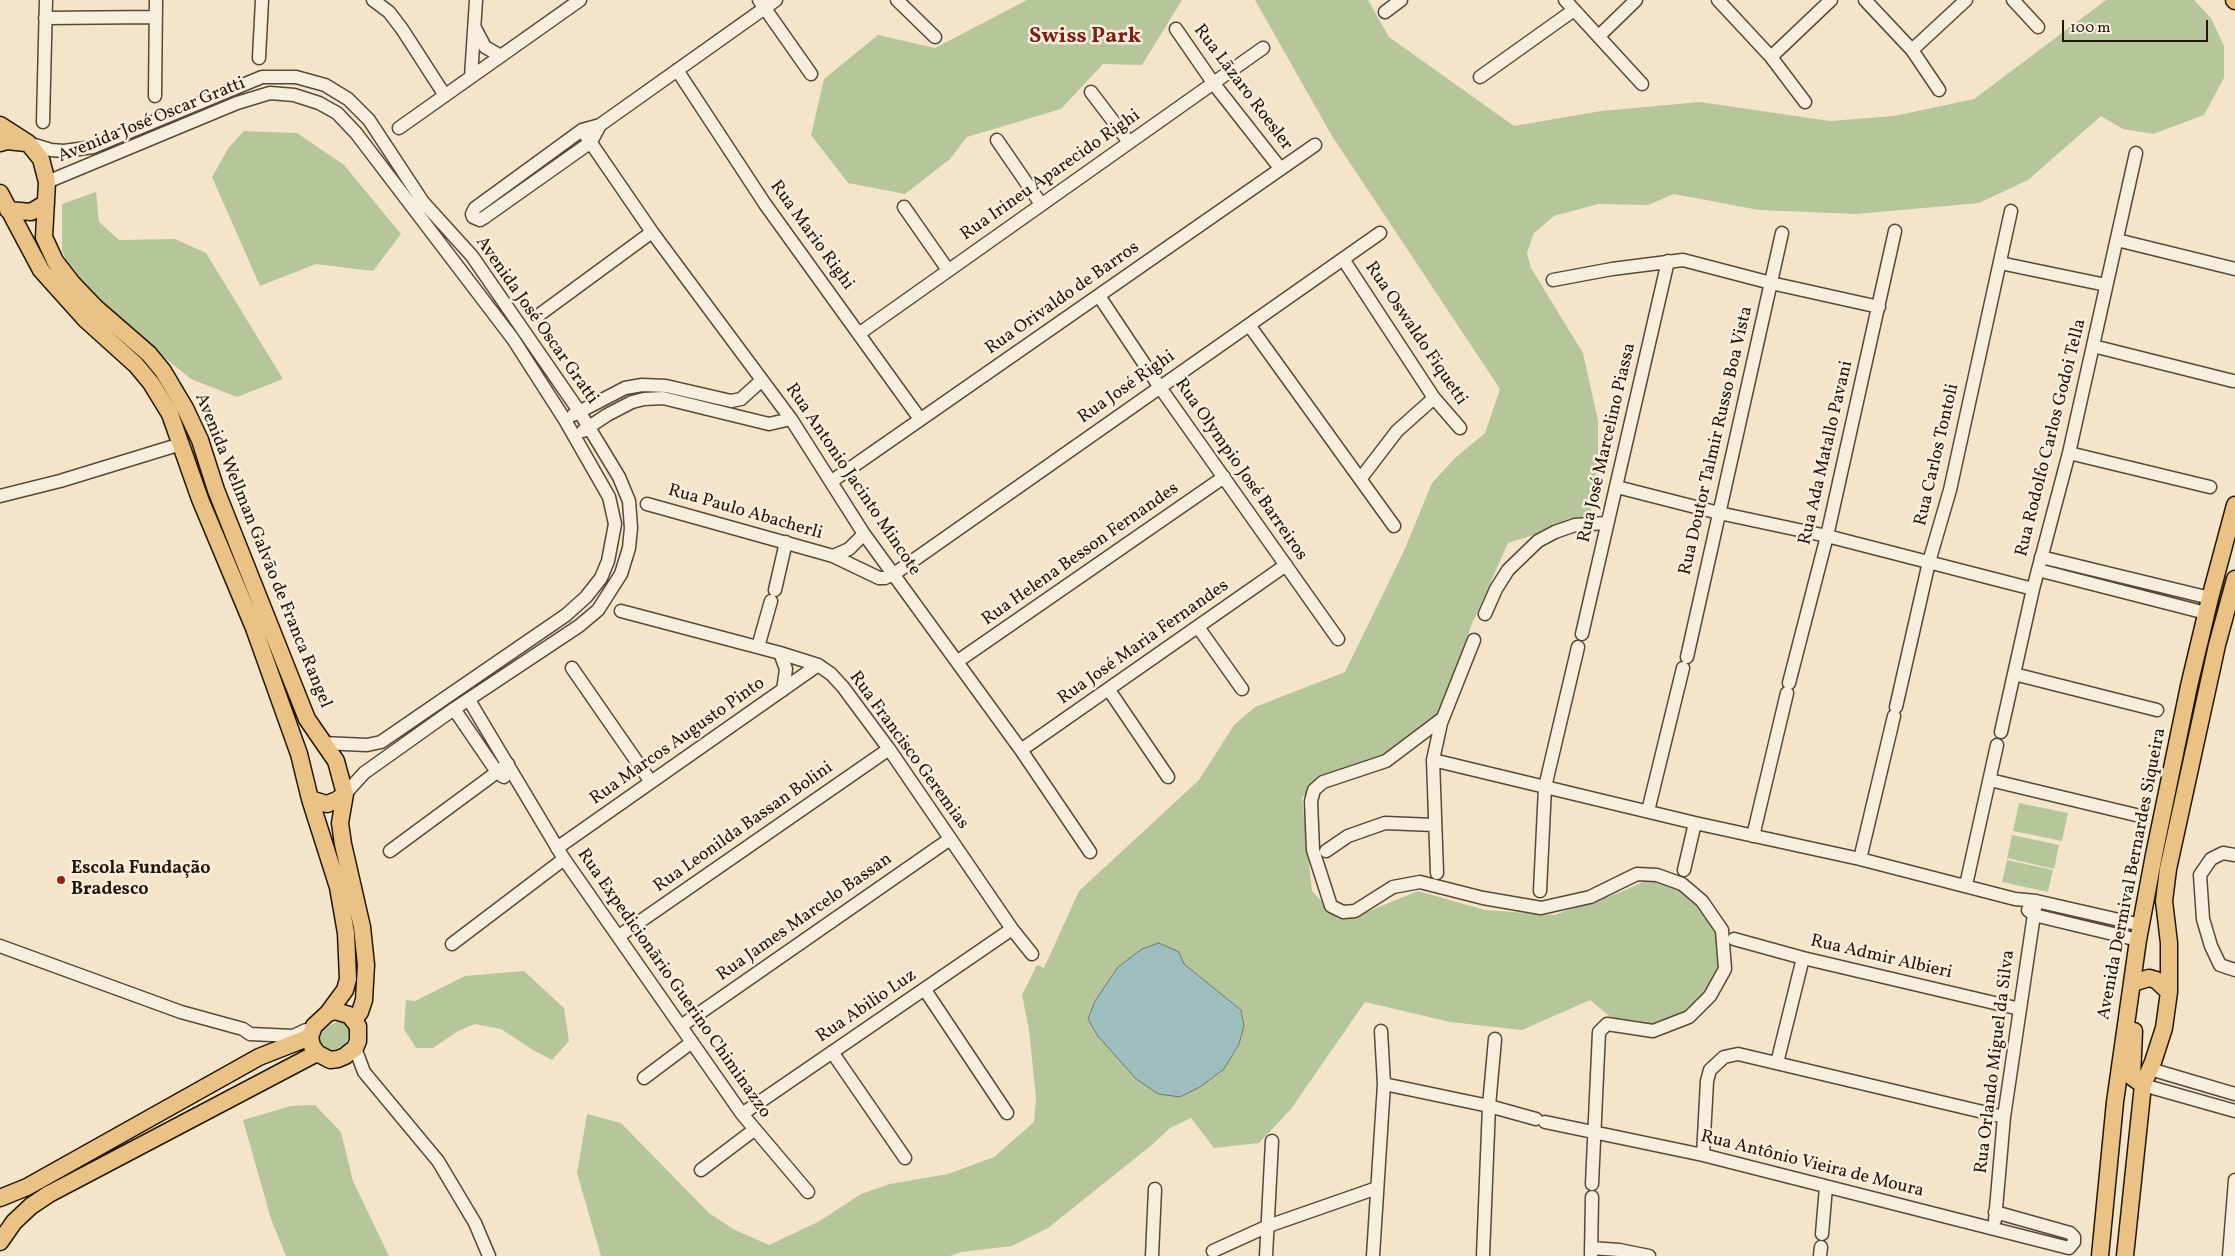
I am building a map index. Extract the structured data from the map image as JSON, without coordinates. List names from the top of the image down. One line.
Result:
{"streets":{"main road":["Avenida Wellman Galvão de Franca Rangel","Avenida Dermival Bernardes Siqueira"],"street":["Rua Lãzaro Roesler","Avenida José Oscar Gratti","Rua Irineu Aparecido Righi","Rua Mario Righi","Rua Orivaldo de Barros","Rua Oswaldo Fiquetti","Rua José Righi","Rua Rodolfo Carlos Godoi Tella","Rua Doutor Talmir Russo Boa Vista","Rua José Marcelino Piassa","Rua Ada Matallo Pavani","Rua Carlos Tontoli","Rua Olympio José Barreiros","Rua Antonio Jacinto Mincote","Rua Paulo Abacherli","Rua Helena Besson Fernandes","Rua José Maria Fernandes","Rua Marcos Augusto Pinto","Rua Francisco Geremias","Rua Leonilda Bassan Bolini","Rua James Marcelo Bassan","Rua Admir Albieri","Rua Expedicionãrio Guerino Chiminazzo","Rua Abilio Luz","Rua Orlando Miguel da Silva","Rua Antônio Vieira de Moura"]},"crossings":[["Rua Lãzaro Roesler","Rua Irineu Aparecido Righi"],["Rua Lãzaro Roesler","Rua Orivaldo de Barros"],["Avenida José Oscar Gratti","Avenida Wellman Galvão de Franca Rangel"],["Avenida José Oscar Gratti","Rua Expedicionãrio Guerino Chiminazzo"],["Rua Irineu Aparecido Righi","Rua Mario Righi"],["Rua Mario Righi","Rua Orivaldo de Barros"],["Rua Orivaldo de Barros","Rua Olympio José Barreiros"],["Rua Orivaldo de Barros","Rua Antonio Jacinto Mincote"],["Rua Oswaldo Fiquetti","Rua José Righi"],["Rua José Righi","Rua Olympio José Barreiros"],["Rua José Righi","Rua Antonio Jacinto Mincote"],["Rua José Righi","Rua Paulo Abacherli"],["Rua Olympio José Barreiros","Rua Helena Besson Fernandes"],["Rua Olympio José Barreiros","Rua José Maria Fernandes"],["Rua Antonio Jacinto Mincote","Rua Paulo Abacherli"],["Rua Antonio Jacinto Mincote","Rua Helena Besson Fernandes"],["Rua Antonio Jacinto Mincote","Rua José Maria Fernandes"],["Rua Marcos Augusto Pinto","Rua Francisco Geremias"],["Rua Marcos Augusto Pinto","Rua Expedicionãrio Guerino Chiminazzo"],["Rua Francisco Geremias","Rua Leonilda Bassan Bolini"],["Rua Francisco Geremias","Rua James Marcelo Bassan"],["Rua Francisco Geremias","Rua Abilio Luz"],["Rua Leonilda Bassan Bolini","Rua Expedicionãrio Guerino Chiminazzo"],["Rua James Marcelo Bassan","Rua Expedicionãrio Guerino Chiminazzo"],["Rua Admir Albieri","Rua Orlando Miguel da Silva"],["Rua Expedicionãrio Guerino Chiminazzo","Rua Abilio Luz"],["Rua Orlando Miguel da Silva","Rua Antônio Vieira de Moura"]],"districts":["Swiss Park"],"places":["Escola Fundação Bradesco"],"scale_bar":"100 m"}
